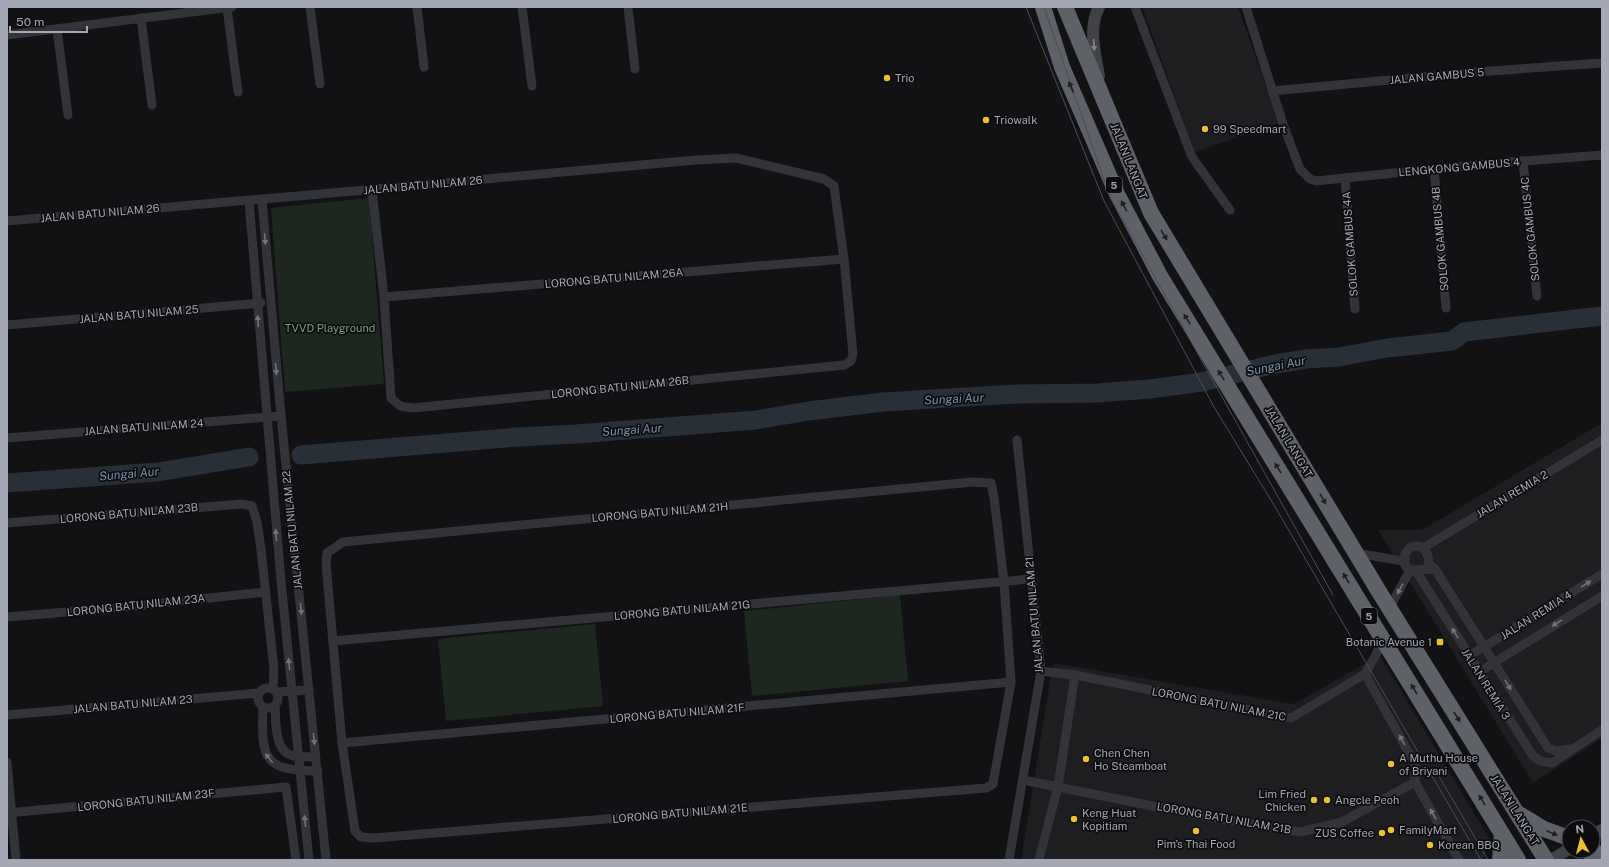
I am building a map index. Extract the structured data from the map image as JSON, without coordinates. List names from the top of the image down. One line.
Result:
{"streets":{"highway":["JALAN LANGAT","5"],"street":["JALAN GAMBUS 5","LENGKONG GAMBUS 4","JALAN BATU NILAM 26","SOLOK GAMBUS 4C","SOLOK GAMBUS 4B","SOLOK GAMBUS 4A","LORONG BATU NILAM 26A","JALAN BATU NILAM 25","LORONG BATU NILAM 26B","JALAN BATU NILAM 24","JALAN REMIA 2","LORONG BATU NILAM 21H","LORONG BATU NILAM 23B","JALAN BATU NILAM 22","LORONG BATU NILAM 23A","LORONG BATU NILAM 21G","JALAN BATU NILAM 21","JALAN REMIA 4","JALAN REMIA 3","JALAN BATU NILAM 23","LORONG BATU NILAM 21C","LORONG BATU NILAM 21F","LORONG BATU NILAM 23F","LORONG BATU NILAM 21E","LORONG BATU NILAM 21B"]},"crossings":[["JALAN GAMBUS 5","LENGKONG GAMBUS 4"],["JALAN LANGAT","LORONG BATU NILAM 21C"],["LENGKONG GAMBUS 4","SOLOK GAMBUS 4C"],["LENGKONG GAMBUS 4","SOLOK GAMBUS 4B"],["LENGKONG GAMBUS 4","SOLOK GAMBUS 4A"],["JALAN BATU NILAM 26","LORONG BATU NILAM 26A"],["JALAN BATU NILAM 26","LORONG BATU NILAM 26B"],["JALAN BATU NILAM 26","JALAN BATU NILAM 22"],["LORONG BATU NILAM 26A","LORONG BATU NILAM 26B"],["JALAN BATU NILAM 25","JALAN BATU NILAM 22"],["JALAN BATU NILAM 24","JALAN BATU NILAM 22"],["JALAN REMIA 2","JALAN REMIA 3"],["LORONG BATU NILAM 21H","LORONG BATU NILAM 21G"],["LORONG BATU NILAM 23B","LORONG BATU NILAM 23A"],["LORONG BATU NILAM 21G","JALAN BATU NILAM 21"],["JALAN BATU NILAM 21","LORONG BATU NILAM 21C"],["JALAN BATU NILAM 21","LORONG BATU NILAM 21B"],["JALAN REMIA 4","JALAN REMIA 3"],["LORONG BATU NILAM 21F","LORONG BATU NILAM 21E"]],"water":["Sungai Aur"],"parks":["TVVD Playground"],"places":{"other":["Trio","Triowalk","99 Speedmart","Chen Chen Ho Steamboat","A Muthu House of Briyani","Lim Fried Chicken","Angcle Peoh","Keng Huat Kopitiam","FamilyMart","Pim's Thai Food","ZUS Coffee","Korean BBQ"],"transit":["Botanic Avenue 1"]},"scale_bar":"50 m","north":"top"}
